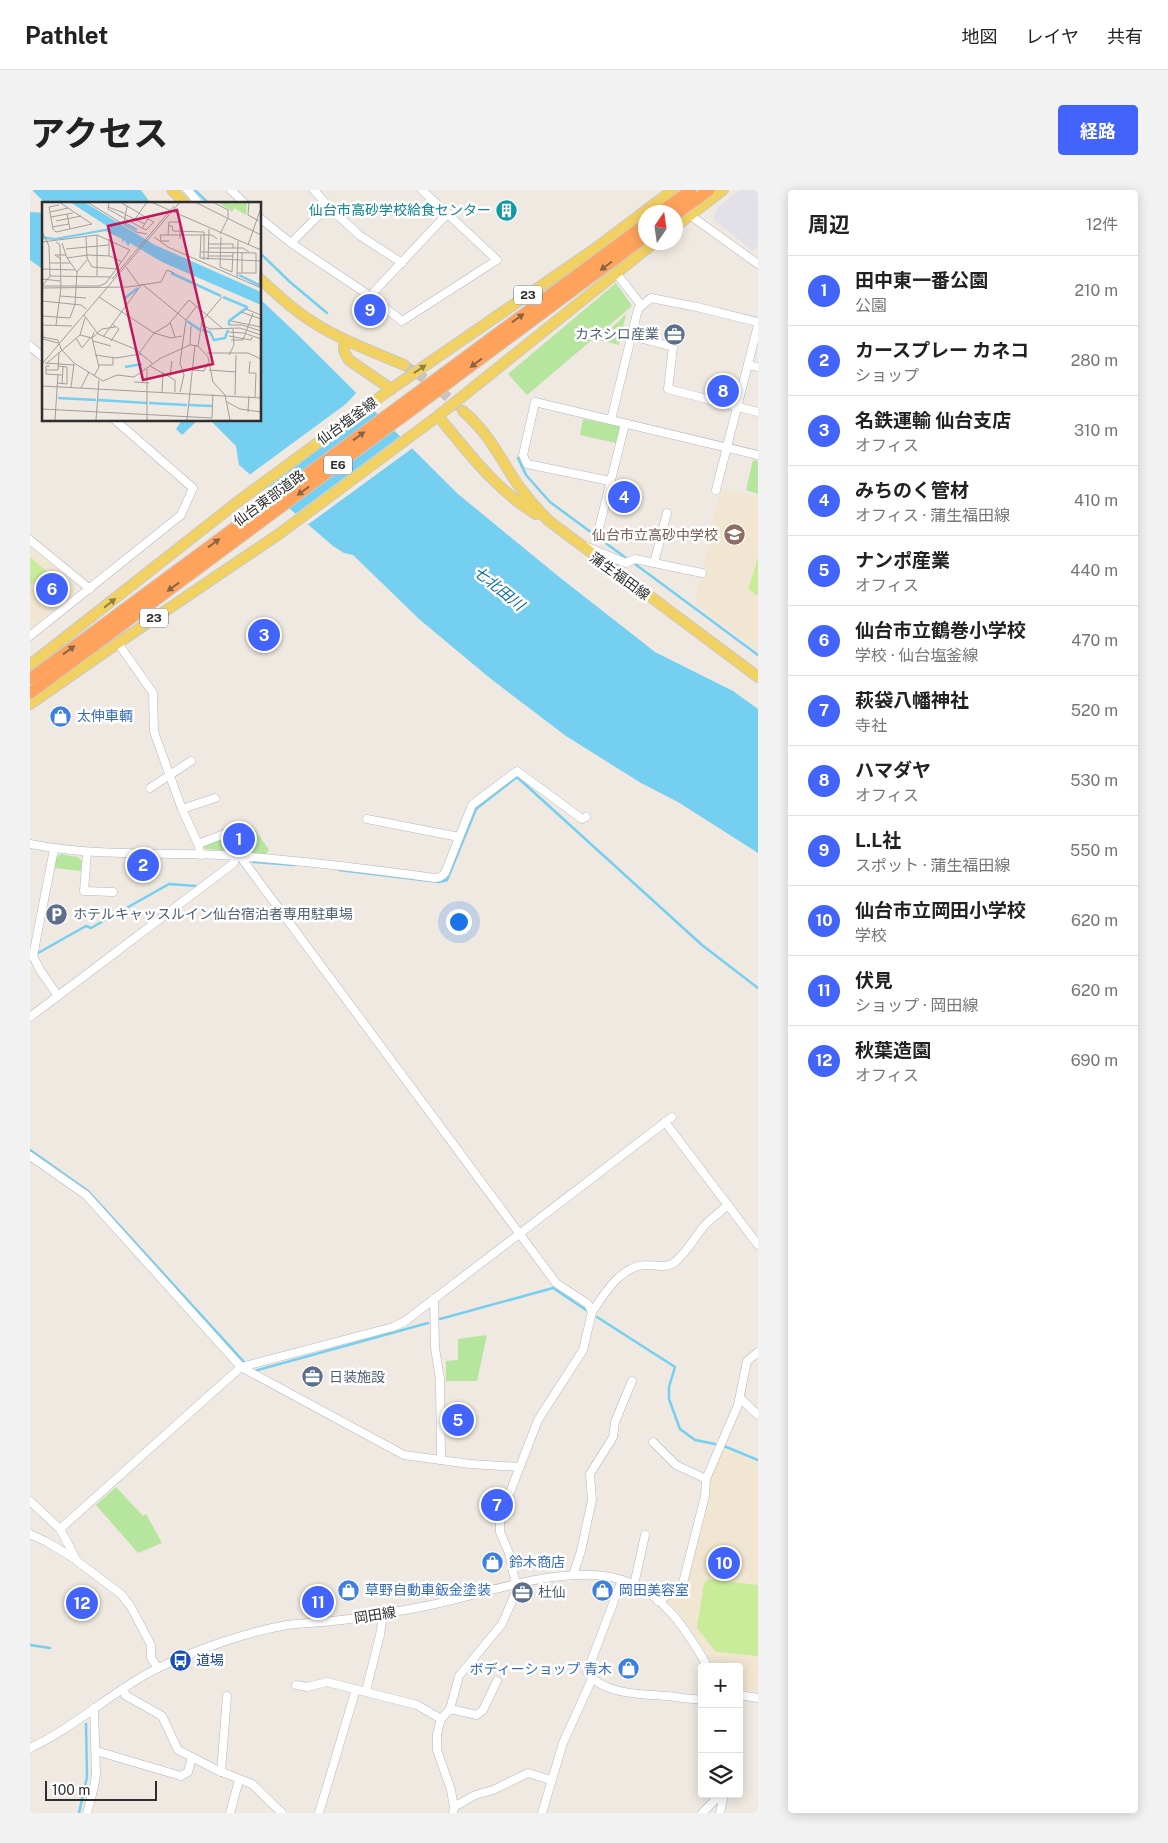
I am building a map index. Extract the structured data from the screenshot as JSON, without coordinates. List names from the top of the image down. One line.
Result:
{"streets":{"highway":["E6","仙台東部道路"],"main road":["23","仙台塩釜線","蒲生福田線"],"street":["岡田線"]},"water":["七北田川"],"places":{"building":["仙台市高砂学校給食センター"],"office":["カネシロ産業","日装施設","杜仙"],"school or university":["仙台市立高砂中学校"],"shop":["太伸車輌","鈴木商店","草野自動車鈑金塗装","岡田美容室","ボディーショップ 青木"],"parking":["ホテルキャッスルイン仙台宿泊者専用駐車場"],"bus stop":["道場"]},"scale_bar":"100 m","north":"top","page":{"header":"Pathlet","nav":["地図","レイヤ","共有"],"title":"アクセス","buttons":"経路","heading":["周辺","12件"],"list":[{"mark":"1","name":"田中東一番公園","note":"公園","value":"210 m"},{"mark":"2","name":"カースプレー カネコ","note":"ショップ","value":"280 m"},{"mark":"3","name":"名鉄運輸 仙台支店","note":"オフィス","value":"310 m"},{"mark":"4","name":"みちのく管材","note":"オフィス · 蒲生福田線","value":"410 m"},{"mark":"5","name":"ナンポ産業","note":"オフィス","value":"440 m"},{"mark":"6","name":"仙台市立鶴巻小学校","note":"学校 · 仙台塩釜線","value":"470 m"},{"mark":"7","name":"萩袋八幡神社","note":"寺社","value":"520 m"},{"mark":"8","name":"ハマダヤ","note":"オフィス","value":"530 m"},{"mark":"9","name":"L.L社","note":"スポット · 蒲生福田線","value":"550 m"},{"mark":"10","name":"仙台市立岡田小学校","note":"学校","value":"620 m"},{"mark":"11","name":"伏見","note":"ショップ · 岡田線","value":"620 m"},{"mark":"12","name":"秋葉造園","note":"オフィス","value":"690 m"}],"pins":["9","8","4","6","3","1","2","5","7","10","11","12"],"map_buttons":["+","−"],"scale":"100 m"}}
